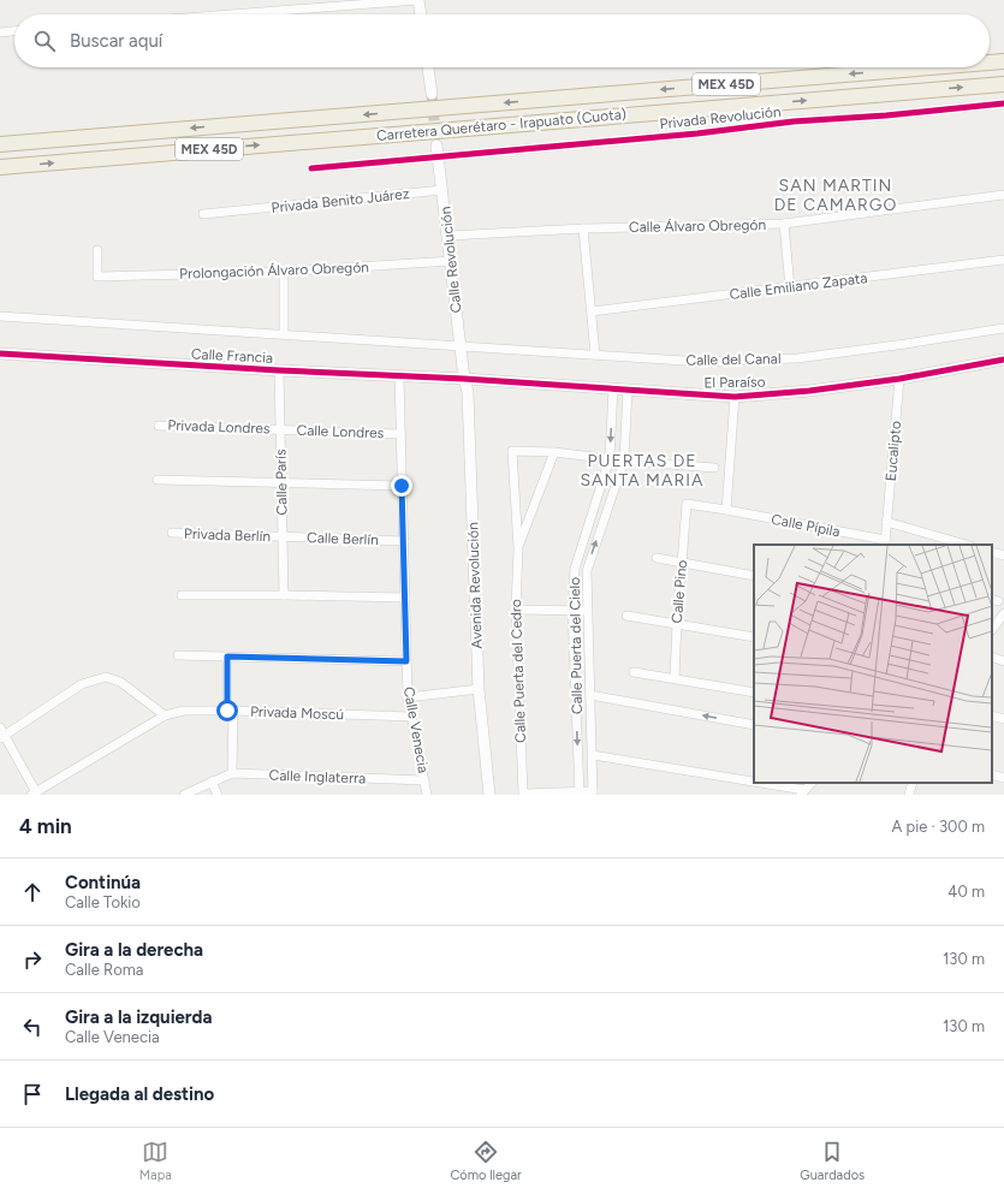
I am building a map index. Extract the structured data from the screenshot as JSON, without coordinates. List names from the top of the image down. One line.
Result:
{"streets":{"highway":["MEX 45D","Carretera Querétaro - Irapuato (Cuota)"],"street":["Privada Revolución","Privada Benito Juárez","Calle Álvaro Obregón","Calle Revolución","Prolongación Álvaro Obregón","Calle Emiliano Zapata","Calle Francia","Calle del Canal","El Paraíso","Privada Londres","Calle Londres","Eucalipto","Calle París","Calle Pípila","Privada Berlín","Calle Berlín","Avenida Revolución","Calle Pino","Calle Puerta del Cielo","Calle Puerta del Cedro","Privada Moscú","Calle Venecia","Calle Inglaterra"]},"crossings":[["Privada Revolución","Calle Revolución"],["Privada Benito Juárez","Calle Revolución"],["Calle Álvaro Obregón","Calle Revolución"],["Calle Revolución","Prolongación Álvaro Obregón"],["Calle Revolución","Calle Francia"],["Calle Revolución","Calle del Canal"],["Calle Revolución","El Paraíso"],["Calle Revolución","Avenida Revolución"],["Calle Francia","Calle del Canal"],["Calle Francia","El Paraíso"],["Calle Francia","Calle París"],["Calle Francia","Avenida Revolución"],["Calle Francia","Calle Venecia"],["El Paraíso","Eucalipto"],["El Paraíso","Avenida Revolución"],["El Paraíso","Calle Puerta del Cielo"],["Privada Londres","Calle Londres"],["Privada Londres","Calle París"],["Calle Londres","Calle París"],["Calle Londres","Calle Venecia"],["Eucalipto","Calle Pípila"],["Calle París","Privada Berlín"],["Calle París","Calle Berlín"],["Calle Pípila","Calle Pino"],["Privada Berlín","Calle Berlín"],["Calle Berlín","Calle Venecia"],["Calle Puerta del Cielo","Calle Puerta del Cedro"],["Privada Moscú","Calle Venecia"],["Calle Venecia","Calle Inglaterra"]],"districts":["SAN MARTIN DE CAMARGO","PUERTAS DE SANTA MARIA"],"page":{"search":"Buscar aquí","heading":["4 min","A pie · 300 m"],"list":[["Continúa","Calle Tokio","40 m"],["Gira a la derecha","Calle Roma","130 m"],["Gira a la izquierda","Calle Venecia","130 m"],"Llegada al destino"],"nav":["Mapa","Cómo llegar","Guardados"]}}
